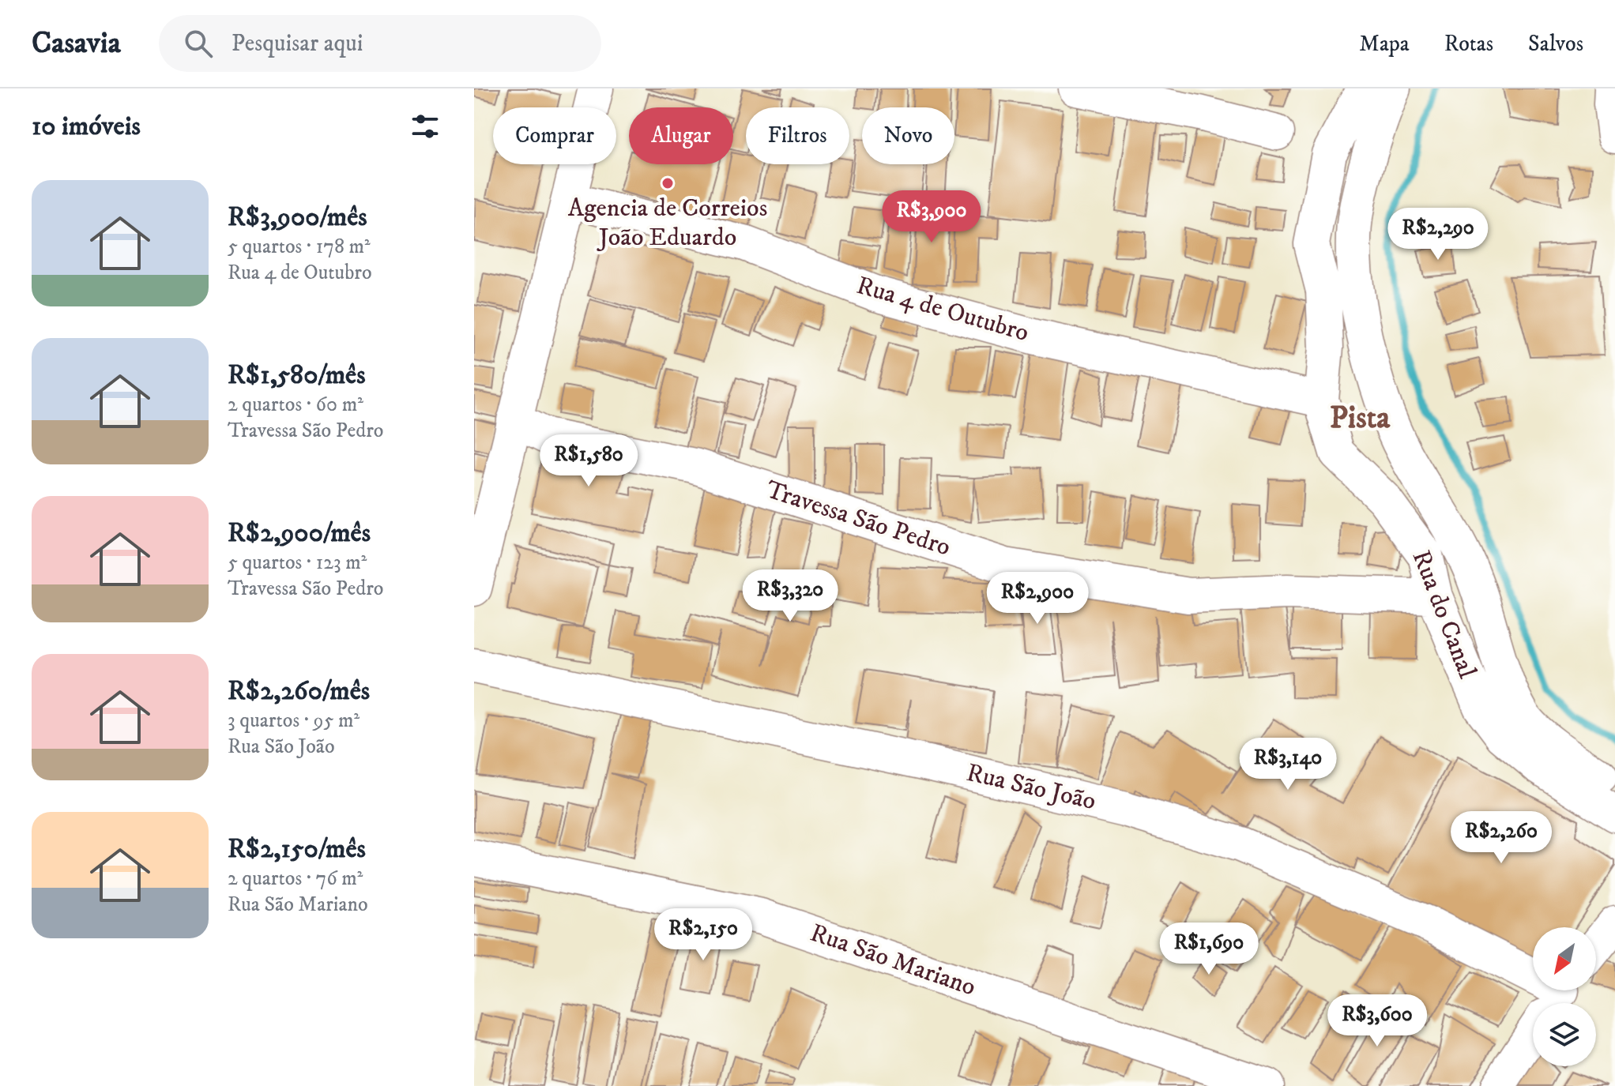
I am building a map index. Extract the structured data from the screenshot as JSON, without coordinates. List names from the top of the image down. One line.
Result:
{"streets":{"street":["Rua 4 de Outubro","Travessa São Pedro","Rua do Canal","Rua São João","Rua São Mariano"]},"crossings":[["Rua 4 de Outubro","Rua do Canal"],["Travessa São Pedro","Rua do Canal"]],"districts":["Pista"],"places":["Agencia de Correios João Eduardo"],"north":"bottom left","page":{"header":"Casavia","search":"Pesquisar aqui","nav":["Mapa","Rotas","Salvos"],"heading":"10 imóveis","chip":["Comprar","Alugar","Filtros","Novo"],"list":[{"name":"R$3,900/mês","note":"5 quartos · 178 m² · Rua 4 de Outubro"},{"name":"R$1,580/mês","note":"2 quartos · 60 m² · Travessa São Pedro"},{"name":"R$2,900/mês","note":"5 quartos · 123 m² · Travessa São Pedro"},{"name":"R$2,260/mês","note":"3 quartos · 95 m² · Rua São João"},{"name":"R$2,150/mês","note":"2 quartos · 76 m² · Rua São Mariano"}],"price":["R$3,900","R$2,290","R$1,580","R$3,320","R$2,900","R$3,140","R$2,260","R$2,150","R$1,690","R$3,600"]}}
